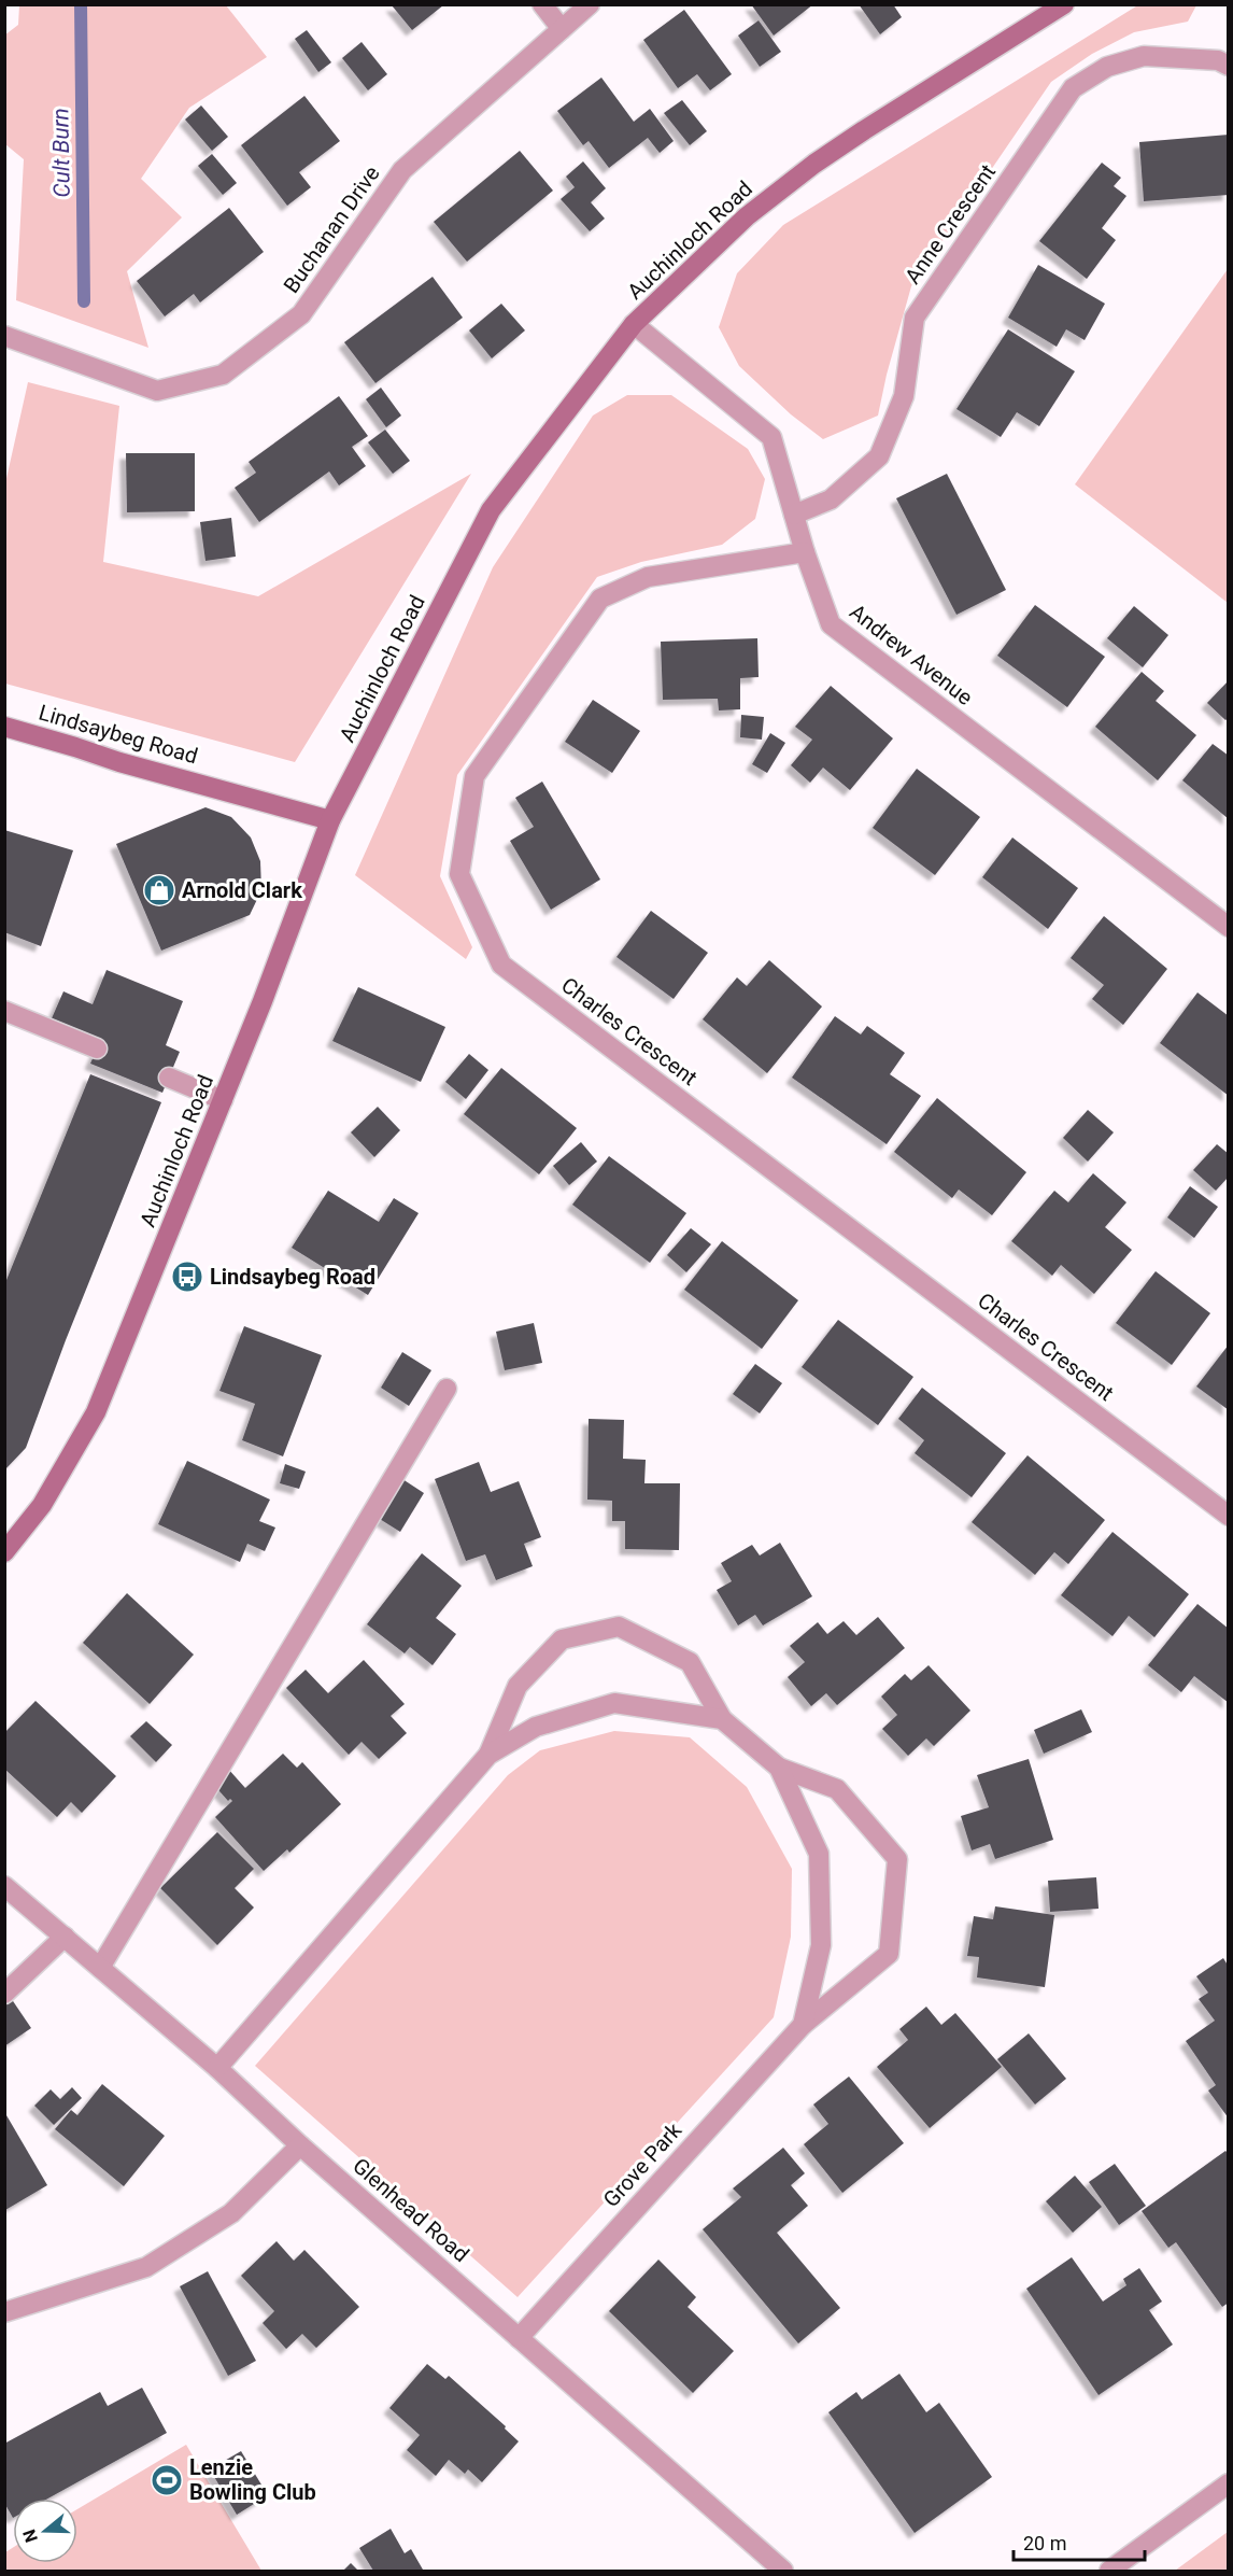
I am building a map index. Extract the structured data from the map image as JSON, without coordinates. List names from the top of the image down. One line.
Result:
{"streets":{"main road":["Auchinloch Road","Lindsaybeg Road"],"street":["Anne Crescent","Buchanan Drive","Andrew Avenue","Charles Crescent","Grove Park","Glenhead Road"]},"crossings":[["Anne Crescent","Andrew Avenue"],["Auchinloch Road","Andrew Avenue"],["Auchinloch Road","Lindsaybeg Road"],["Andrew Avenue","Charles Crescent"],["Grove Park","Glenhead Road"]],"water":["Cult Burn"],"places":{"shop":["Arnold Clark"],"bus stop":["Lindsaybeg Road"],"sports":["Lenzie Bowling Club"]},"scale_bar":"20 m","north":"left"}
